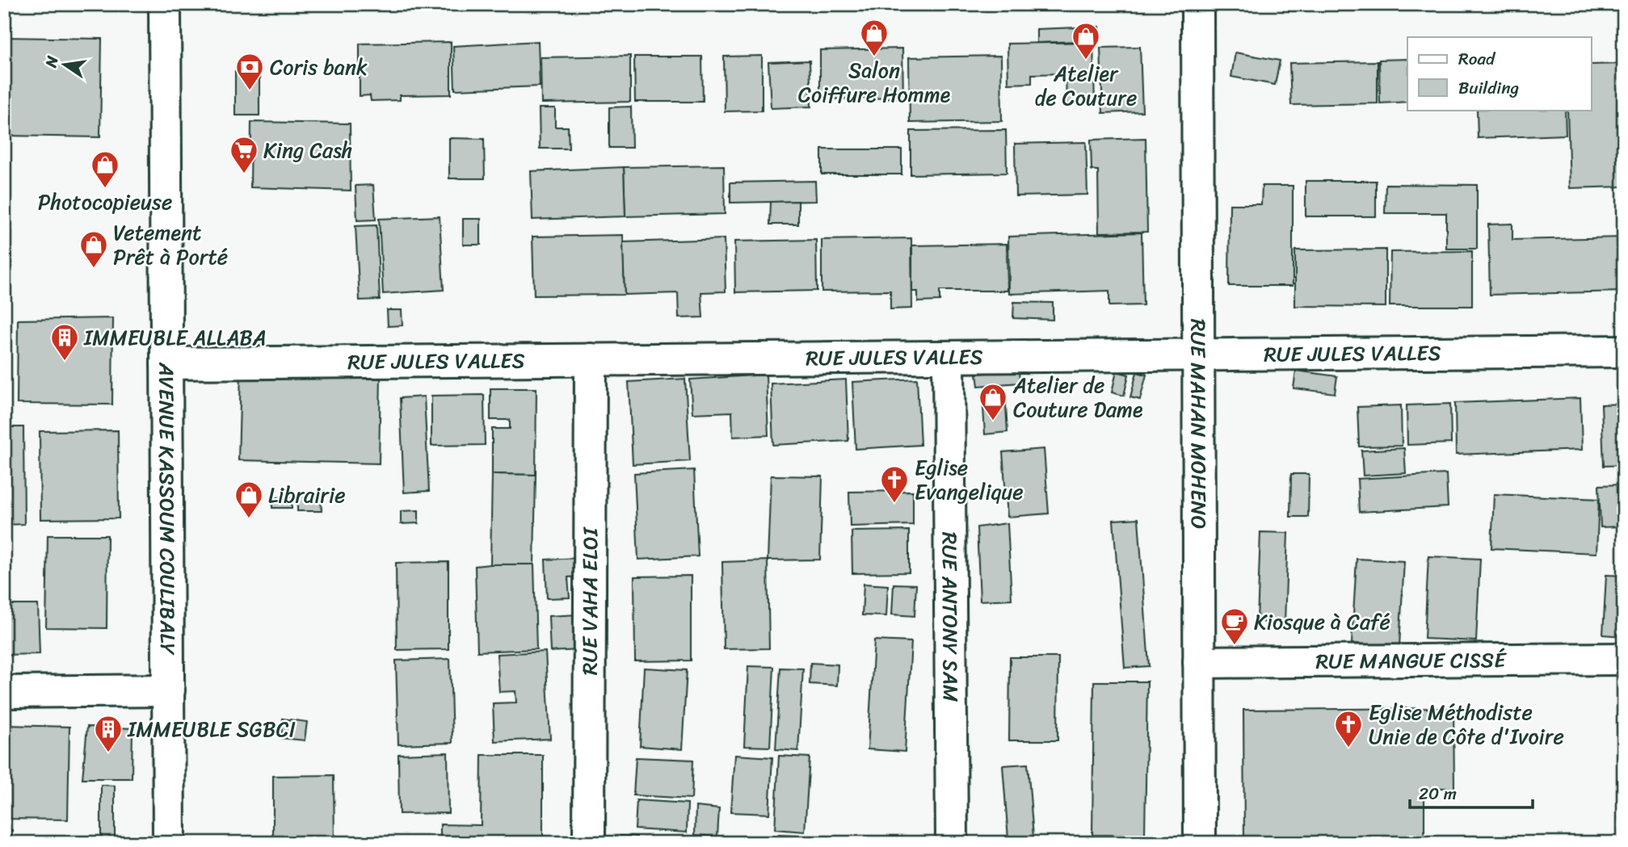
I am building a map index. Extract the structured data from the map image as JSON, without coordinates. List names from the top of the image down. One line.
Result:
{"streets":{"street":["RUE JULES VALLES","RUE MAHAN MOHENO","AVENUE KASSOUM COULIBALY","RUE VAHA ELOI","RUE ANTONY SAM","RUE MANGUE CISSÉ"]},"crossings":[["RUE JULES VALLES","RUE MAHAN MOHENO"],["RUE JULES VALLES","AVENUE KASSOUM COULIBALY"],["RUE JULES VALLES","RUE VAHA ELOI"],["RUE JULES VALLES","RUE ANTONY SAM"],["RUE MAHAN MOHENO","RUE MANGUE CISSÉ"]],"places":{"shop":["Salon Coiffure Homme","Atelier de Couture","Photocopieuse","Vetement Prêt à Porté","Atelier de Couture Dame","Librairie"],"bank":["Coris bank"],"supermarket":["King Cash"],"building":["IMMEUBLE ALLABA","IMMEUBLE SGBCI"],"church":["Eglise Evangelique","Eglise Méthodiste Unie de Côte d'Ivoire"],"cafe":["Kiosque à Café"]},"legend":["Road","Building"],"scale_bar":"20 m","north":"left"}
